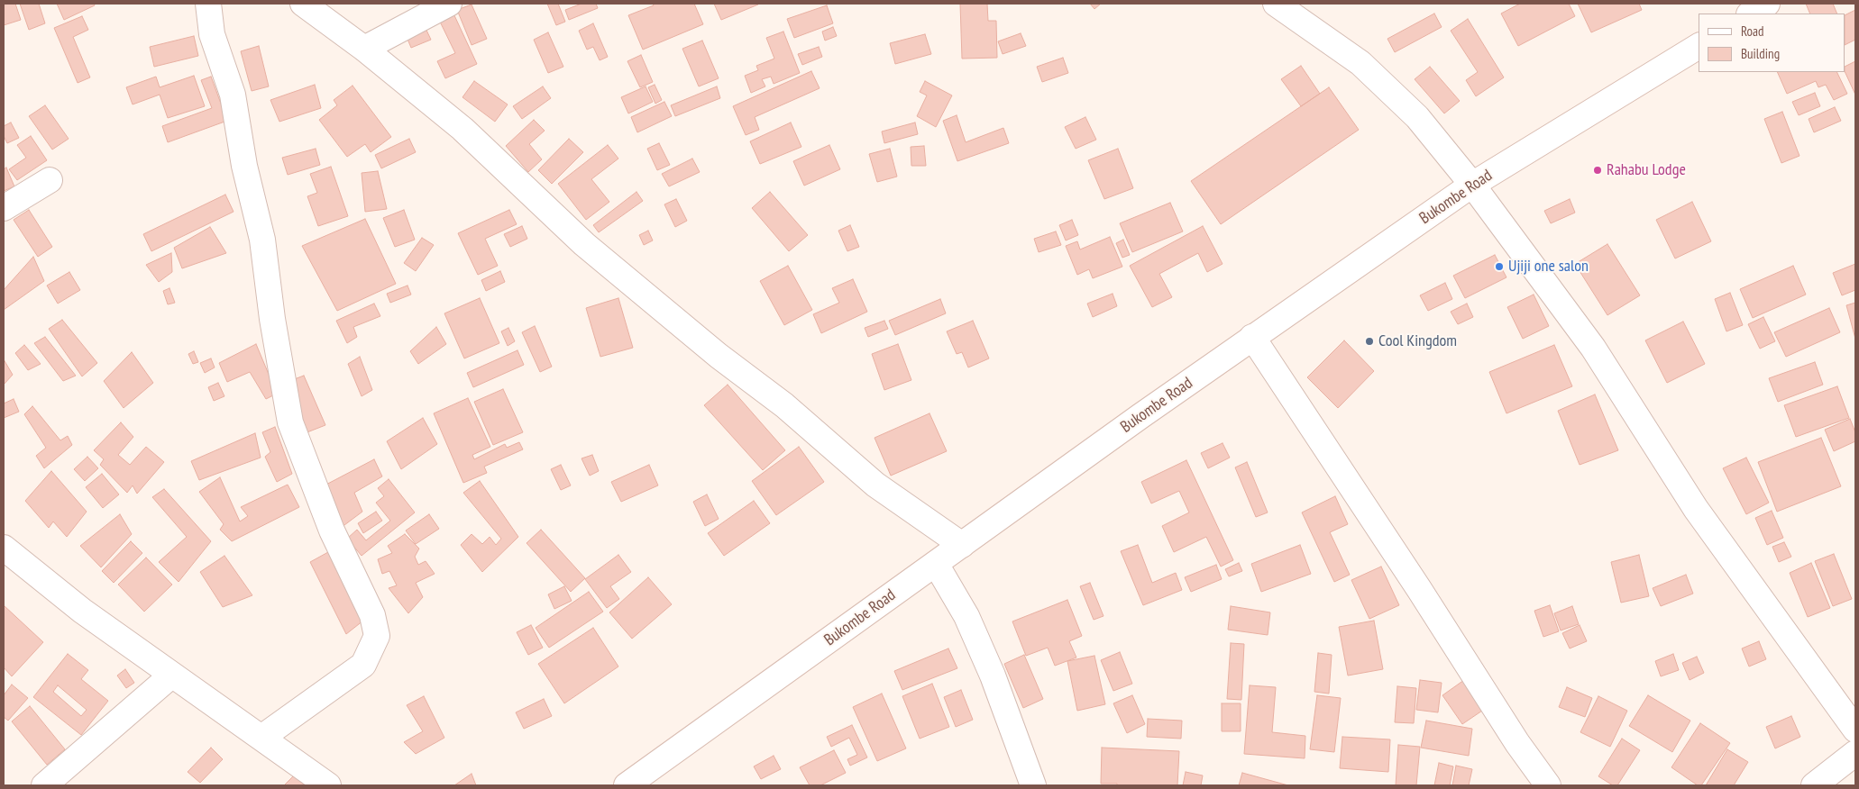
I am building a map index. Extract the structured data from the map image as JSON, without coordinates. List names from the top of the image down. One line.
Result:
{"streets":{"street":["Bukombe Road"]},"places":["Rahabu Lodge","Ujiji one salon","Cool Kingdom"],"legend":["Road","Building"]}
